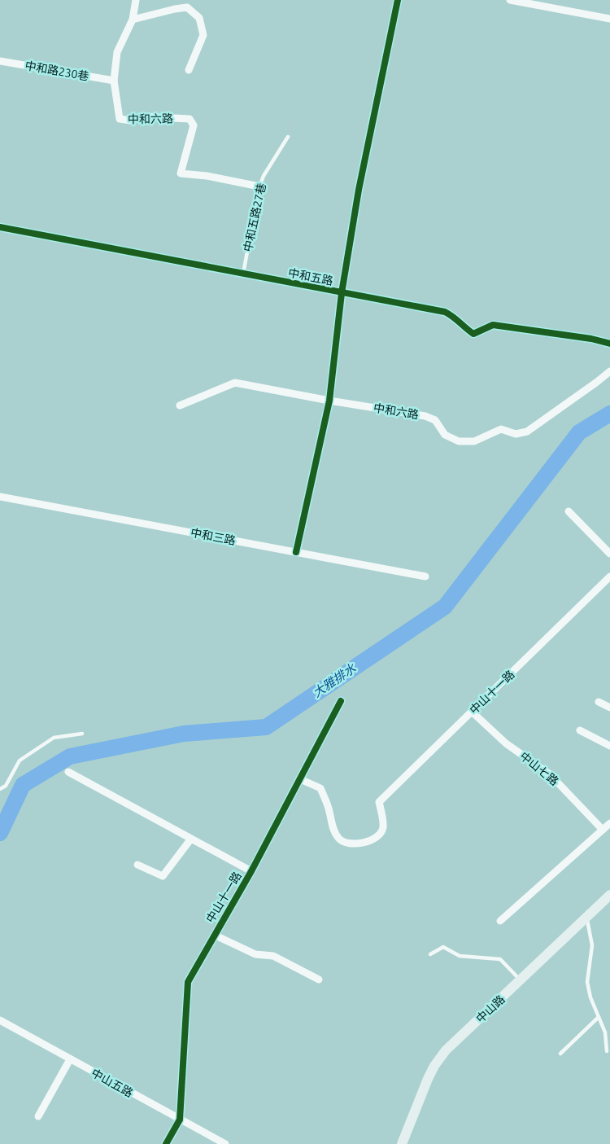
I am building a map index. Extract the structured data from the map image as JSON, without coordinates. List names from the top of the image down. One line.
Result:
{"streets":{"main road":["中山路"],"street":["中和路230巷","中和六路","中和五路","中和三路","中山十一路","中山七路","中山五路"],"lane":["中和五路27巷"]},"crossings":[["中和路230巷","中和六路"],["中和六路","中和五路27巷"],["中和五路27巷","中和五路"],["中山十一路","中山七路"],["中山十一路","中山五路"]],"water":["大雅排水"]}
